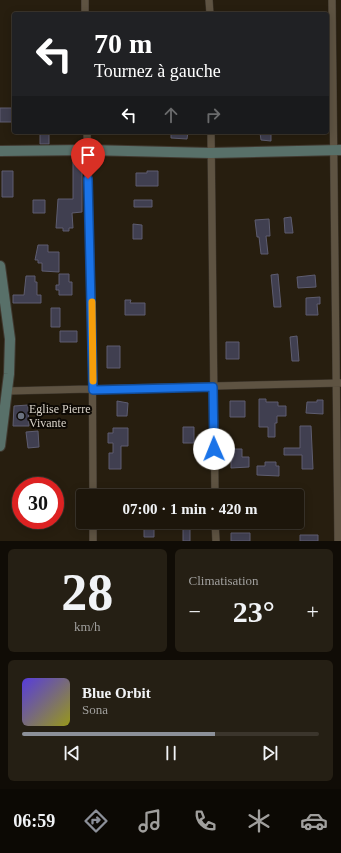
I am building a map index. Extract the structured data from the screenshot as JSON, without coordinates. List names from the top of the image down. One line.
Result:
{"places":["Eglise Pierre Vivante"],"page":{"turn":["70 m","Tournez à gauche"],"limit":"30","trip":"07:00 · 1 min · 420 m","tile":[["28","km/h"],"Climatisation"],"heat":["−","23°","+"],"song":["Blue Orbit","Sona"],"tabs":"06:59"}}
